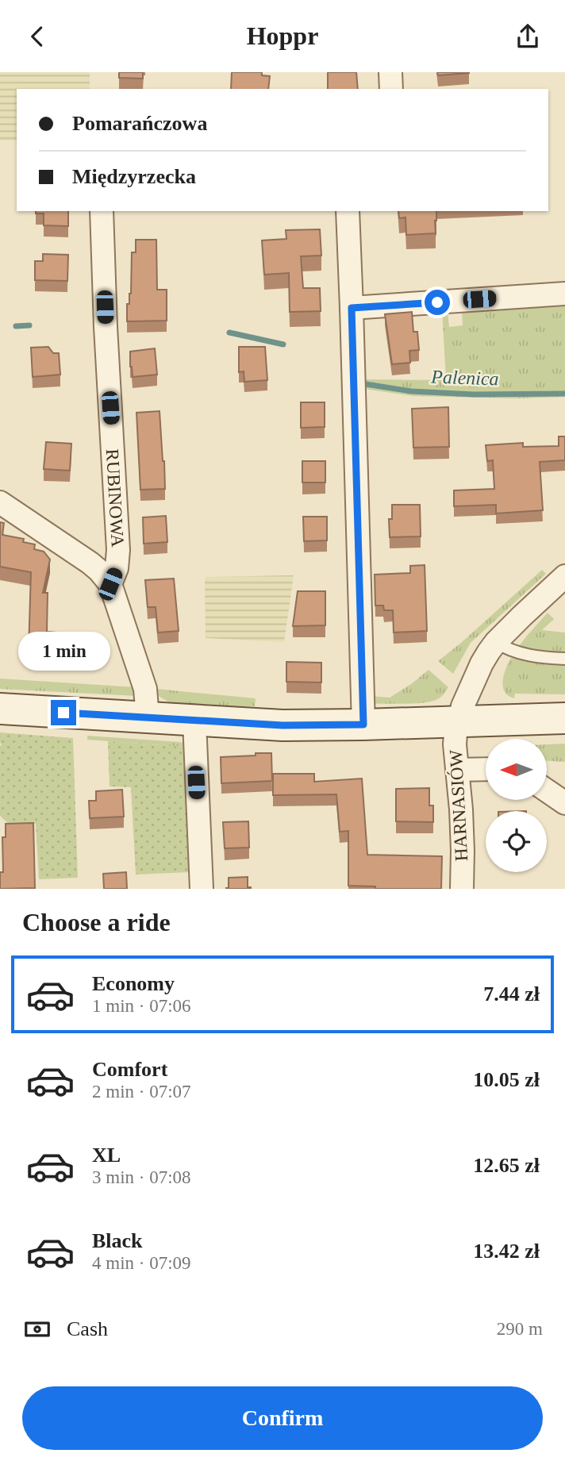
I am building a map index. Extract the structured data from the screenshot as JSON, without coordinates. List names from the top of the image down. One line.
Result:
{"streets":{"street":["RUBINOWA","HARNASIÓW"]},"water":["Palenica"],"north":"left","page":{"header":"Hoppr","banner":["Pomarańczowa","Międzyrzecka"],"bubble":"1 min","heading":"Choose a ride","list":[{"name":"Economy","note":"1 min · 07:06","value":"7.44 zł"},{"name":"Comfort","note":"2 min · 07:07","value":"10.05 zł"},{"name":"XL","note":"3 min · 07:08","value":"12.65 zł"},{"name":"Black","note":"4 min · 07:09","value":"13.42 zł"}],"pay":["Cash","290 m"],"buttons":"Confirm"}}
